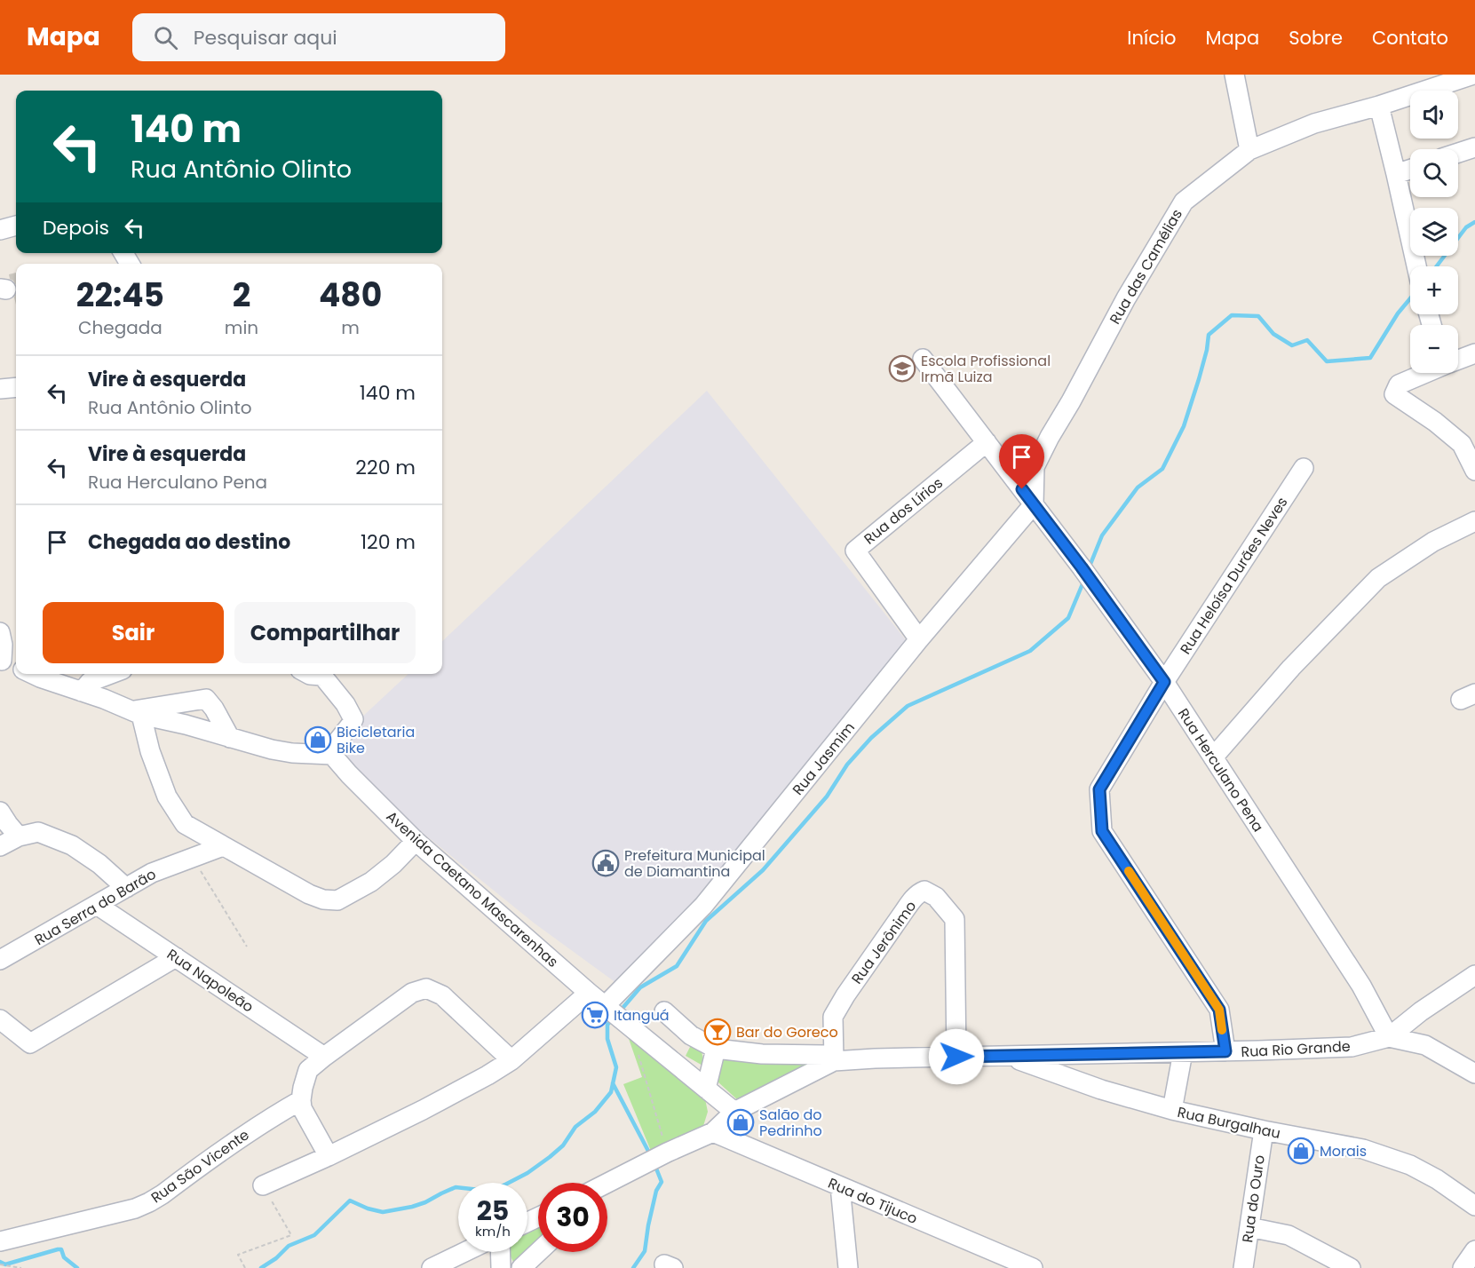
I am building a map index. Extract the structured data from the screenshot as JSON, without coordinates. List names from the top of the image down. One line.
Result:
{"streets":{"street":["Rua das Camélias","Rua dos Lírios","Rua Heloísa Durães Neves","Rua Jasmim","Rua Herculano Pena","Avenida Caetano Mascarenhas","Rua Serra do Barão","Rua Jerônimo","Rua Napoleão","Rua Rio Grande","Rua Burgalhau","Rua São Vicente","Rua do Ouro","Rua do Tijuco"]},"crossings":[["Rua das Camélias","Rua Jasmim"],["Rua das Camélias","Rua Herculano Pena"],["Rua dos Lírios","Rua Jasmim"],["Rua dos Lírios","Rua Herculano Pena"],["Rua Heloísa Durães Neves","Rua Herculano Pena"],["Rua Heloísa Durães Neves","Rua Rio Grande"],["Rua Jasmim","Rua Herculano Pena"],["Rua Jasmim","Avenida Caetano Mascarenhas"],["Rua Herculano Pena","Rua Rio Grande"],["Avenida Caetano Mascarenhas","Rua Rio Grande"],["Rua Serra do Barão","Rua Napoleão"],["Rua Jerônimo","Rua Rio Grande"],["Rua Rio Grande","Rua Burgalhau"],["Rua Rio Grande","Rua do Tijuco"],["Rua Burgalhau","Rua do Ouro"]],"places":{"school or university":["Escola Profissional Irmã Luiza"],"shop":["Bicicletaria Bike","Salão do Pedrinho","Morais"],"public building":["Prefeitura Municipal de Diamantina"],"supermarket":["Itanguá"],"bar":["Bar do Goreco"]},"page":{"header":"Mapa","search":"Pesquisar aqui","nav":["Início","Mapa","Sobre","Contato"],"map_buttons":["+","−"],"turn":["140 m","Rua Antônio Olinto"],"then":"Depois","eta":["22:45","Chegada","2","min","480","m"],"list":[{"name":"Vire à esquerda","note":"Rua Antônio Olinto","value":"140 m"},{"name":"Vire à esquerda","note":"Rua Herculano Pena","value":"220 m"},{"name":"Chegada ao destino","value":"120 m"}],"buttons":["Sair","Compartilhar"],"speed":"25 km/h","limit":"30"}}
